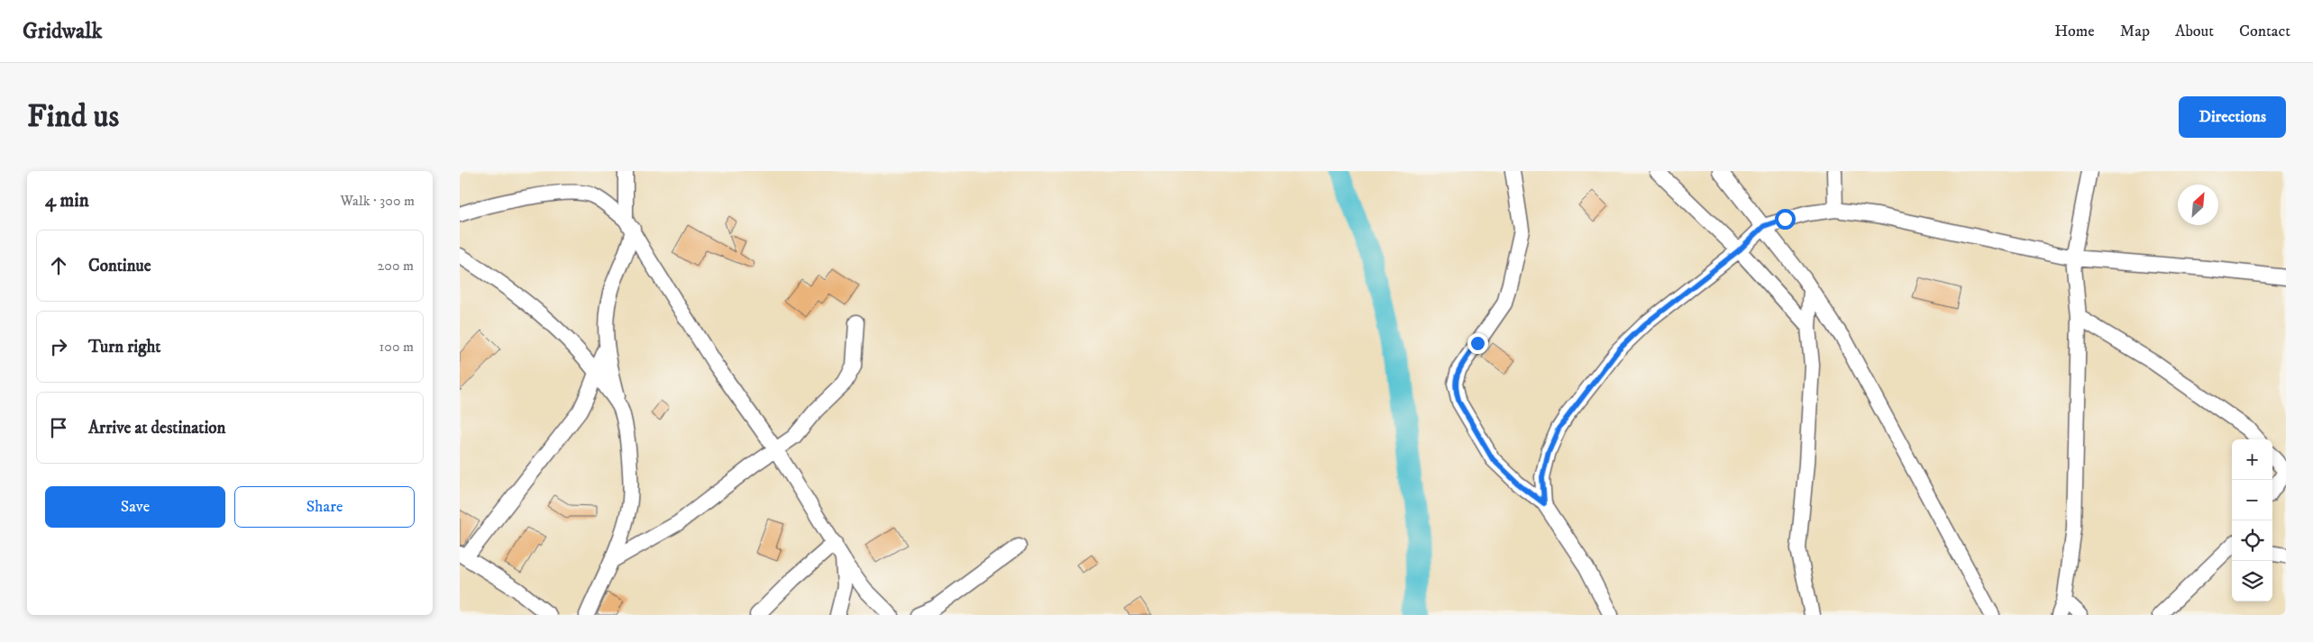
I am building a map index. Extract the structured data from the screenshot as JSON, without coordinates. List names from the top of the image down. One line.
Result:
{"north":"top right","page":{"header":"Gridwalk","nav":["Home","Map","About","Contact"],"buttons":["Directions",["Save","Share"]],"title":"Find us","heading":["4 min","Walk · 300 m"],"list":[["Continue","200 m"],["Turn right","100 m"],"Arrive at destination"],"map_buttons":["+","−"]}}
